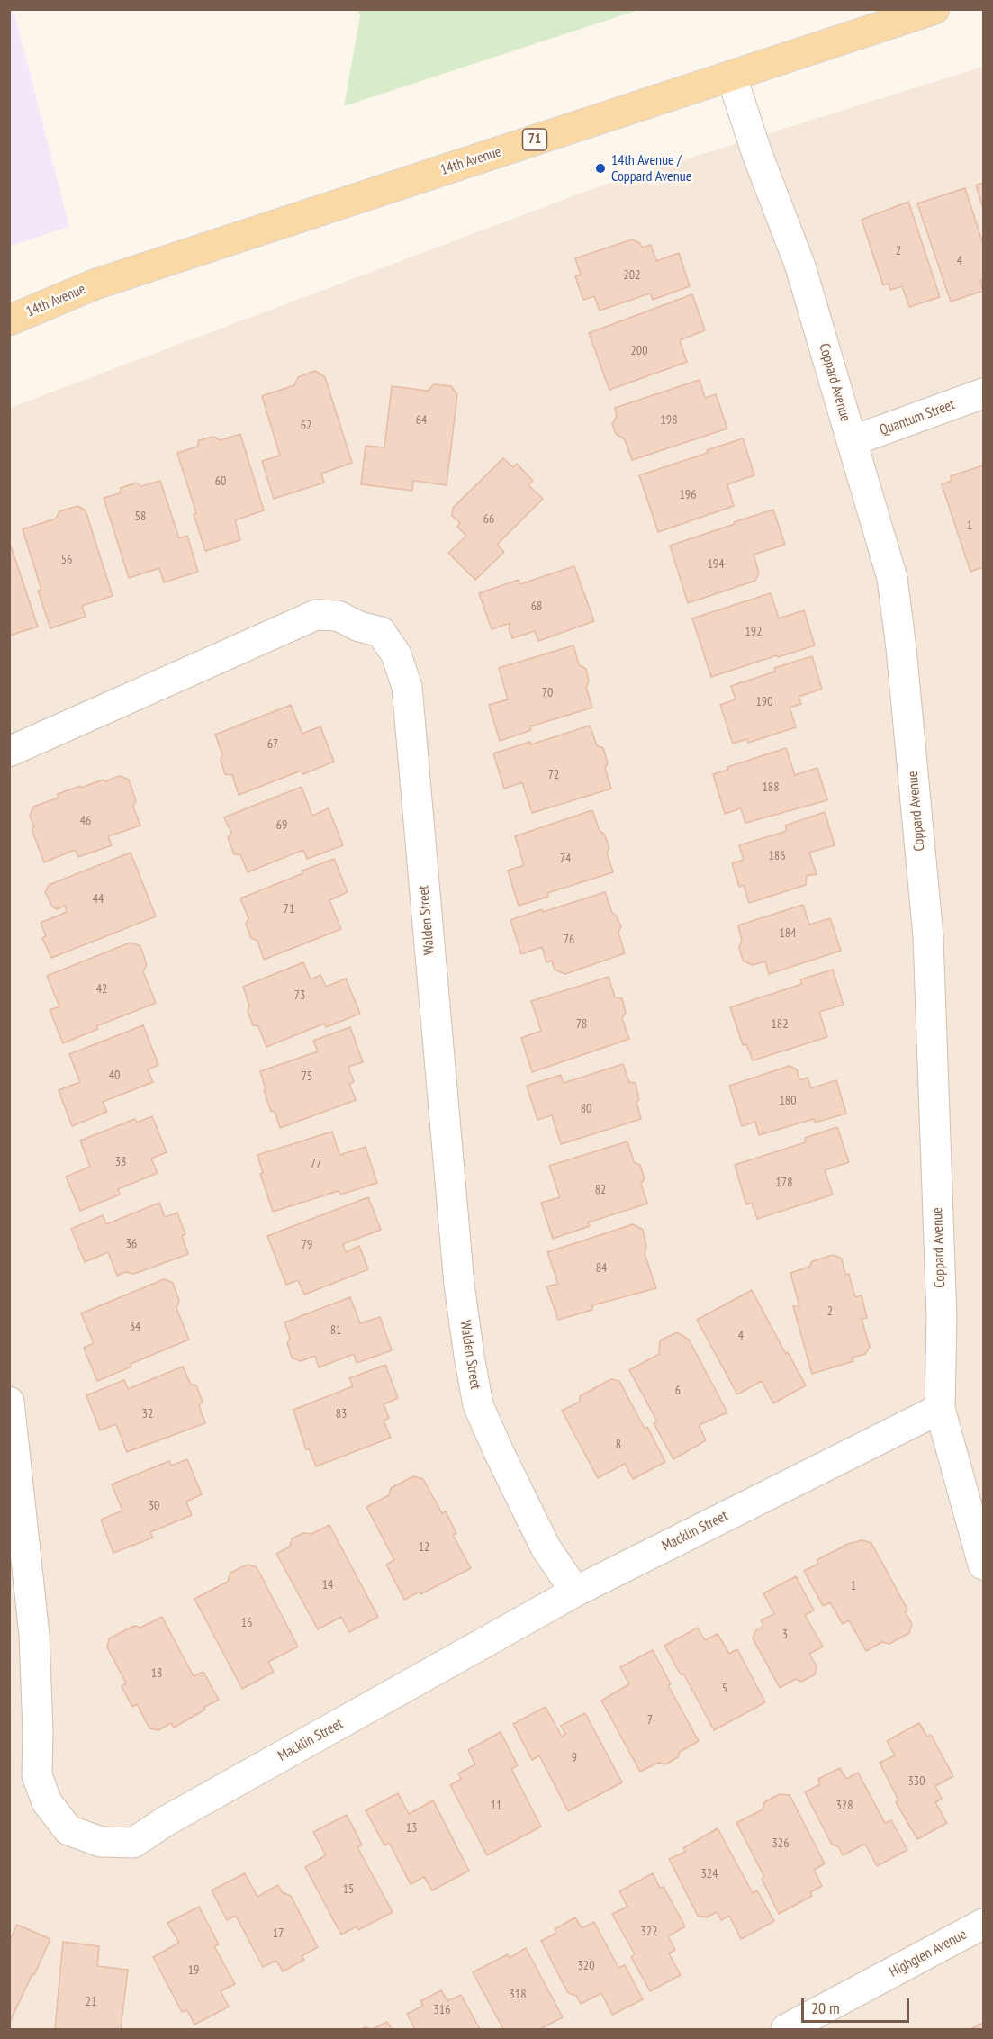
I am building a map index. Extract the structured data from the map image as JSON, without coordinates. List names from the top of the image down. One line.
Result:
{"streets":{"main road":["71","14th Avenue"],"street":["Coppard Avenue","Quantum Street","Walden Street","Macklin Street","Highglen Avenue"]},"crossings":[["14th Avenue","Coppard Avenue"],["Coppard Avenue","Quantum Street"],["Coppard Avenue","Macklin Street"],["Walden Street","Macklin Street"]],"places":["14th Avenue / Coppard Avenue"],"house_numbers":["2","4","202","200","64","198","62","60","196","58","66","1","56","194","68","192","70","190","67","72","188","46","69","186","74","44","71","184","76","42","73","78","182","40","75","180","80","38","77","178","82","36","79","84","2","34","81","4","6","32","83","8","30","12","14","1","16","3","18","5","7","9","330","11","328","13","326","324","15","322","17","320","19","318","21","316"],"scale_bar":"20 m"}
